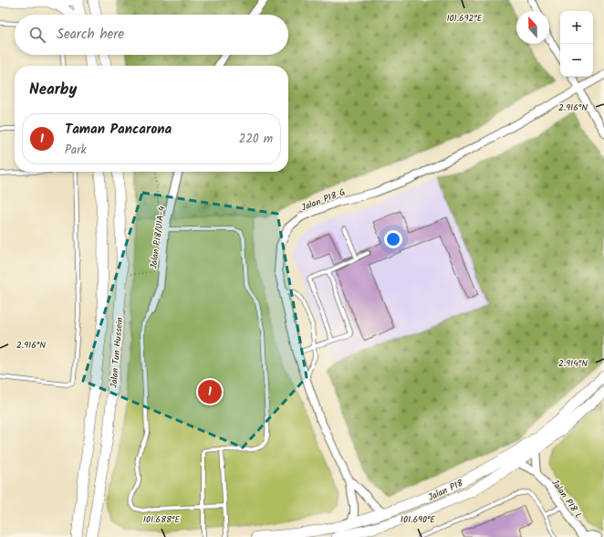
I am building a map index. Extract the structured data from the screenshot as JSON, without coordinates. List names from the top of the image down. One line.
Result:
{"streets":{"main road":["Jalan Tun Hussein","Jalan P18"],"street":["Jalan P18 G","Jalan P18/UIA-4","Jalan P18 L"]},"crossings":[["Jalan P18 G","Jalan P18"],["Jalan P18","Jalan P18 L"]],"north":"top","page":{"map_buttons":["+","−"],"search":"Search here","heading":"Nearby","list":[{"mark":"1","name":"Taman Pancarona","note":"Park","value":"220 m"}],"pins":"1"},"coordinates":["101.692°E","2.916°N","2.914°N","101.688°E","101.690°E"]}
